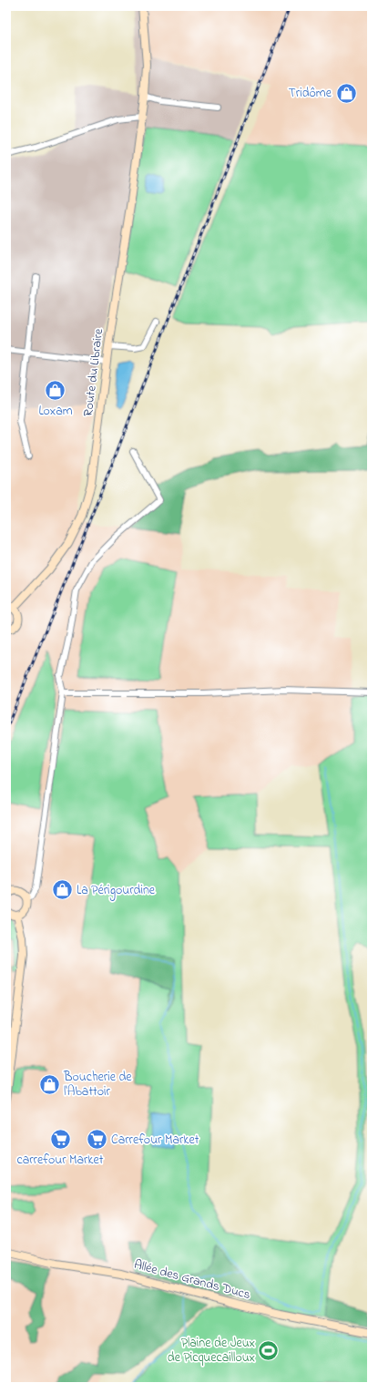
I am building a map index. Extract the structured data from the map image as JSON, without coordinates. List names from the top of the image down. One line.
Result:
{"streets":{"main road":["Route du Libraire","Allée des Grands Ducs"]},"places":{"shop":["Tridôme","Loxam","La Périgourdine","Boucherie de l'Abattoir"],"supermarket":["carrefour Market","Carrefour Market"],"sports":["Plaine de Jeux de Picquecailloux"]}}
